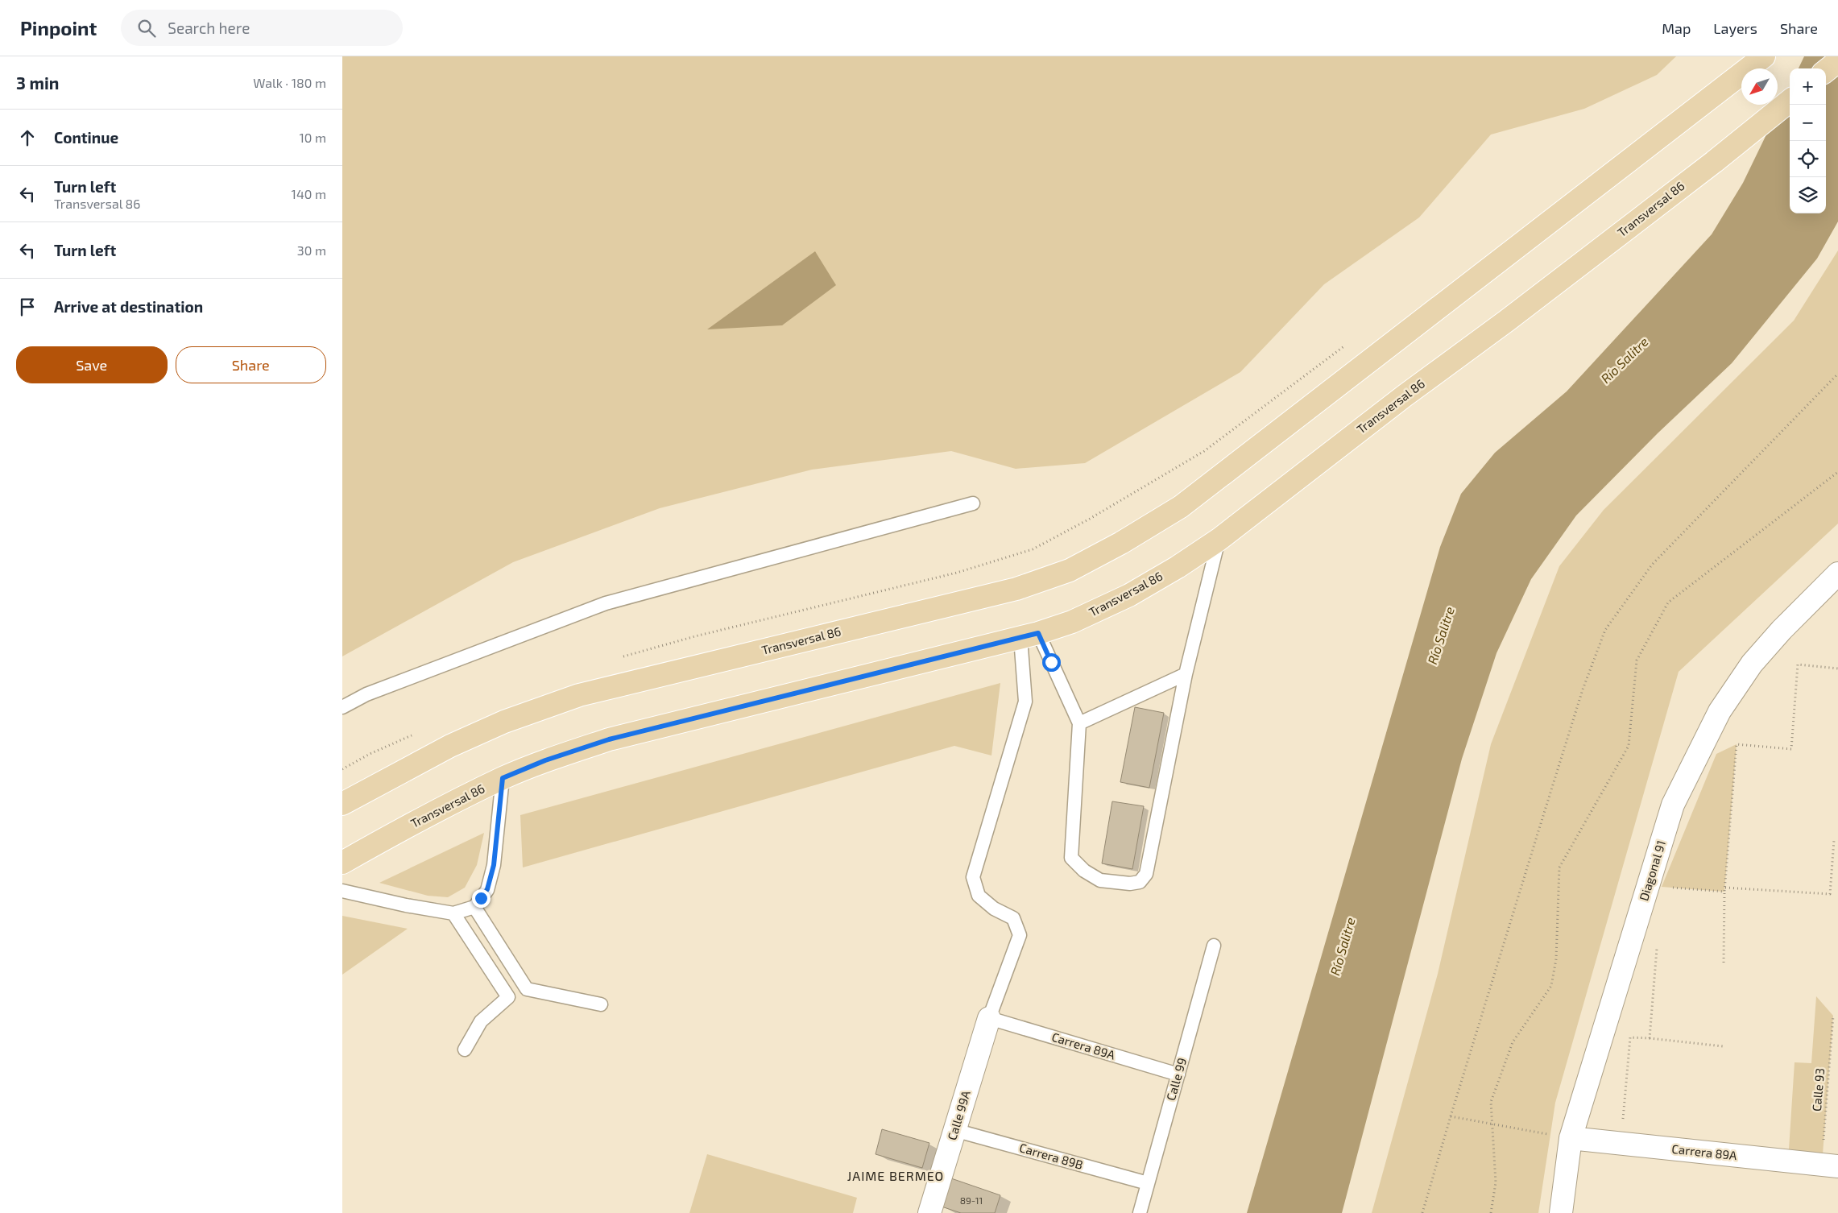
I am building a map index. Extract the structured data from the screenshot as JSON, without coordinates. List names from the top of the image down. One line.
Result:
{"streets":{"main road":["Transversal 86"],"street":["Diagonal 91","Carrera 89A","Calle 99A"],"lane":["Calle 99","Carrera 89B"],"path":["Calle 93"]},"crossings":[["Diagonal 91","Carrera 89A"],["Carrera 89A","Calle 99"],["Carrera 89A","Calle 93"],["Carrera 89A","Calle 99A"],["Calle 99","Carrera 89B"],["Calle 99A","Carrera 89B"]],"districts":["JAIME BERMEO"],"water":["Río Salitre"],"house_numbers":["89-11"],"north":"bottom left","page":{"header":"Pinpoint","search":"Search here","nav":["Map","Layers","Share"],"heading":["3 min","Walk · 180 m"],"map_buttons":["+","−"],"list":[["Continue","10 m"],["Turn left","Transversal 86","140 m"],["Turn left","30 m"],"Arrive at destination"],"buttons":["Save","Share"]}}
